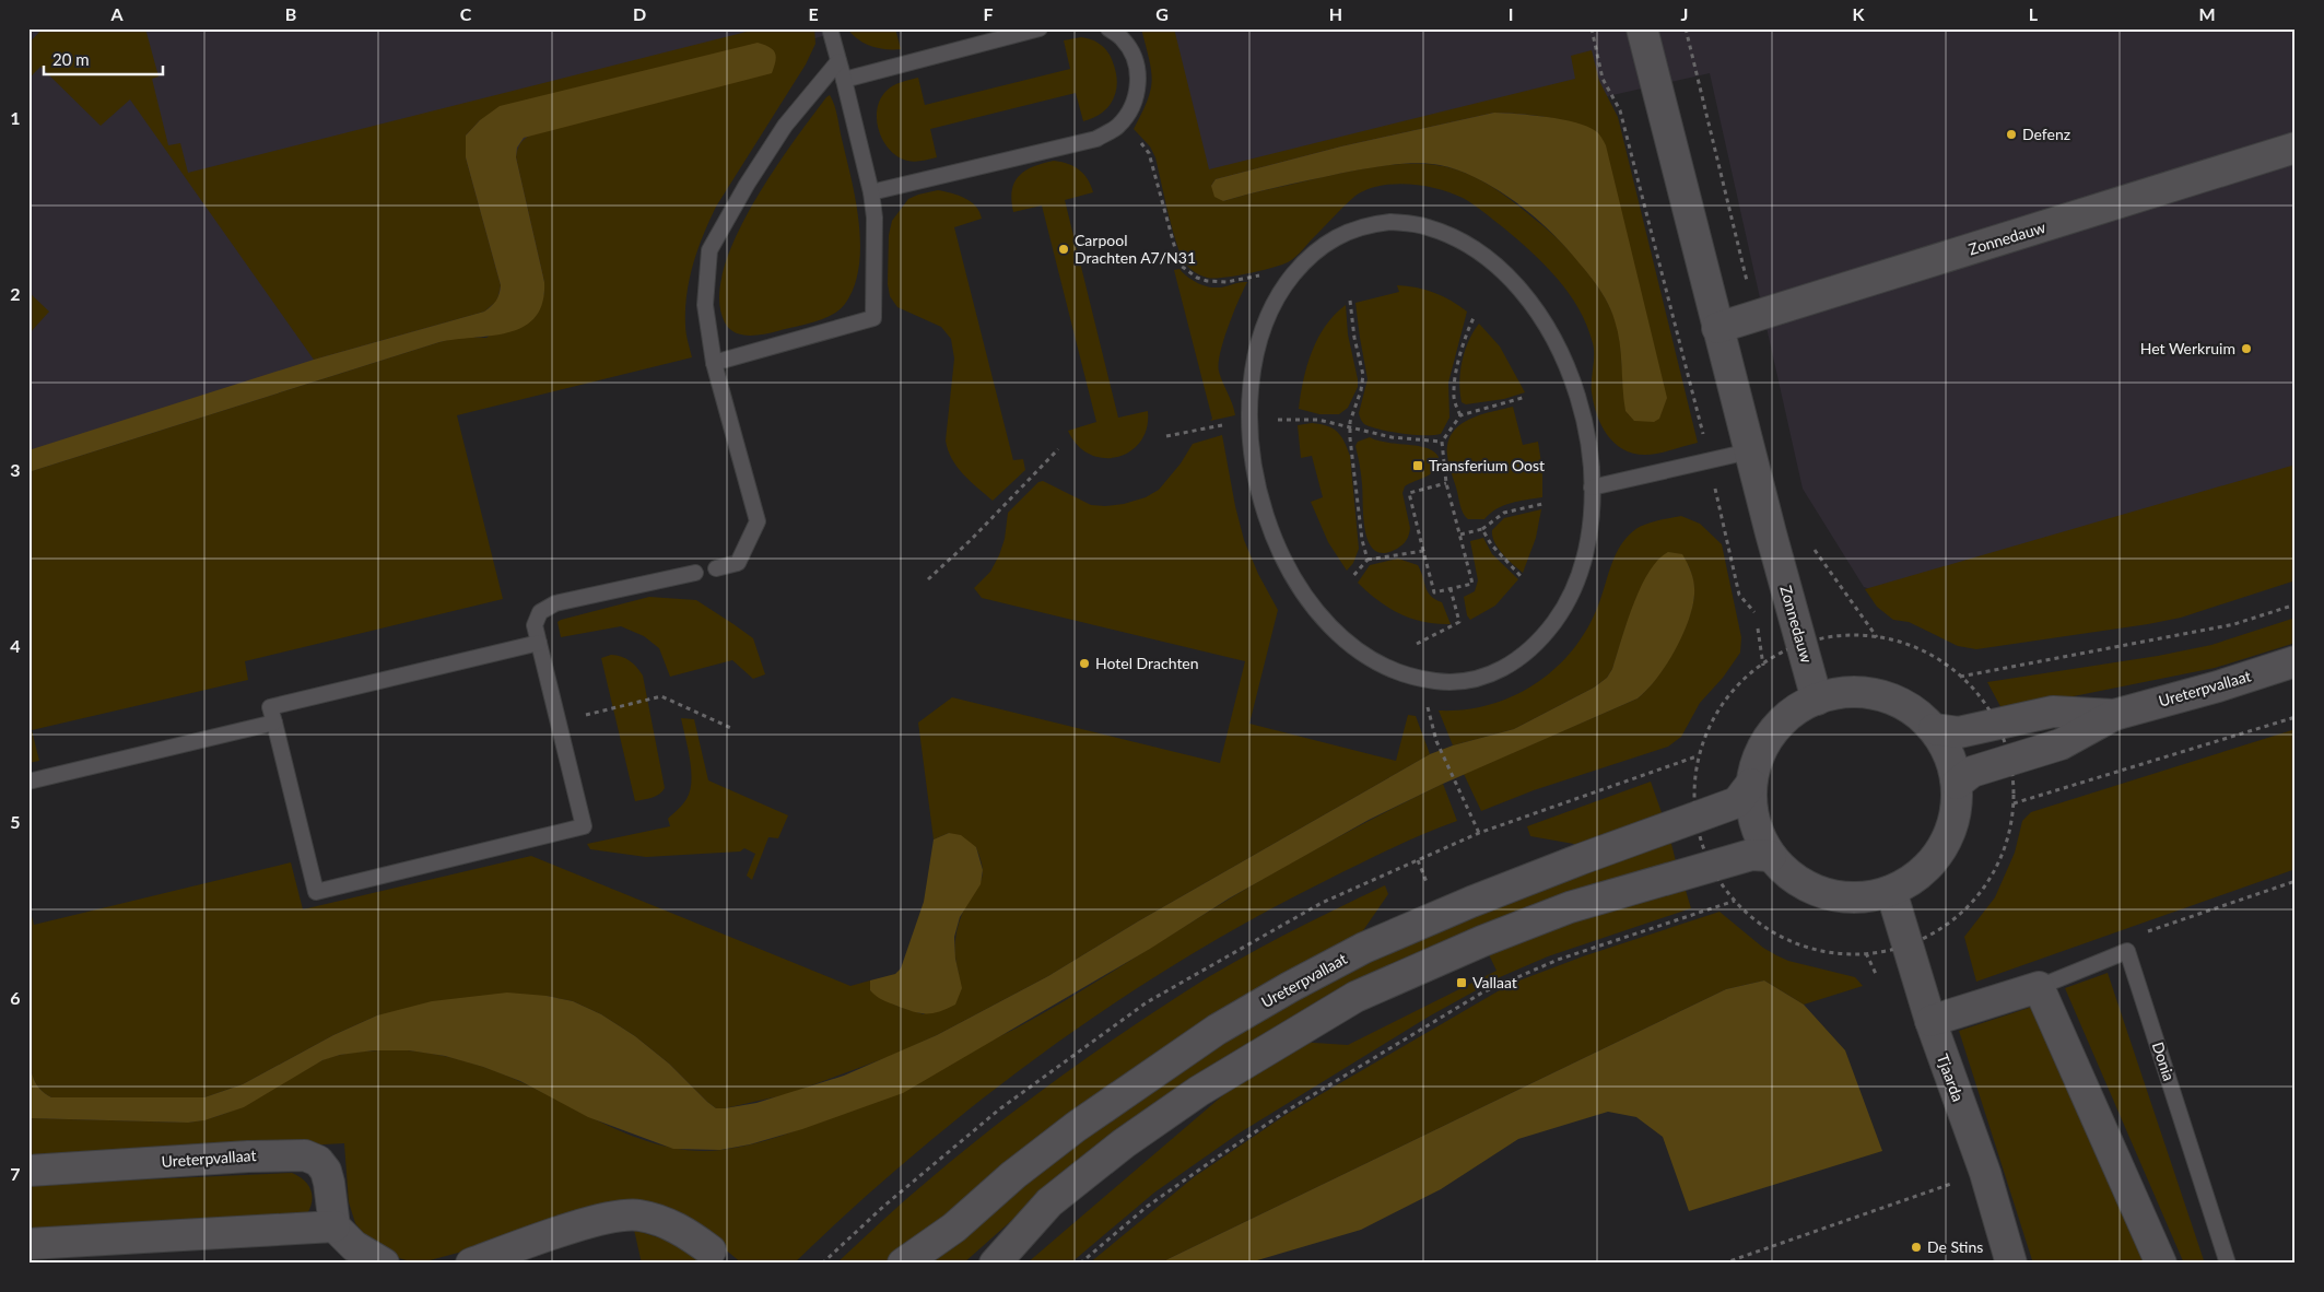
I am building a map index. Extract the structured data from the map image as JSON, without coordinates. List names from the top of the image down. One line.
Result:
{"streets":{"street":["Zonnedauw","Ureterpvallaat","Tjaarda"],"lane":["Donia"]},"places":{"other":["Defenz","Carpool Drachten A7/N31","Het Werkruim","Hotel Drachten","De Stins"],"transit":["Transferium Oost","Vallaat"]},"scale_bar":"20 m","grid":{"columns":["A","B","C","D","E","F","G","H","I","J","K","L","M"],"rows":["1","2","3","4","5","6","7"]}}
